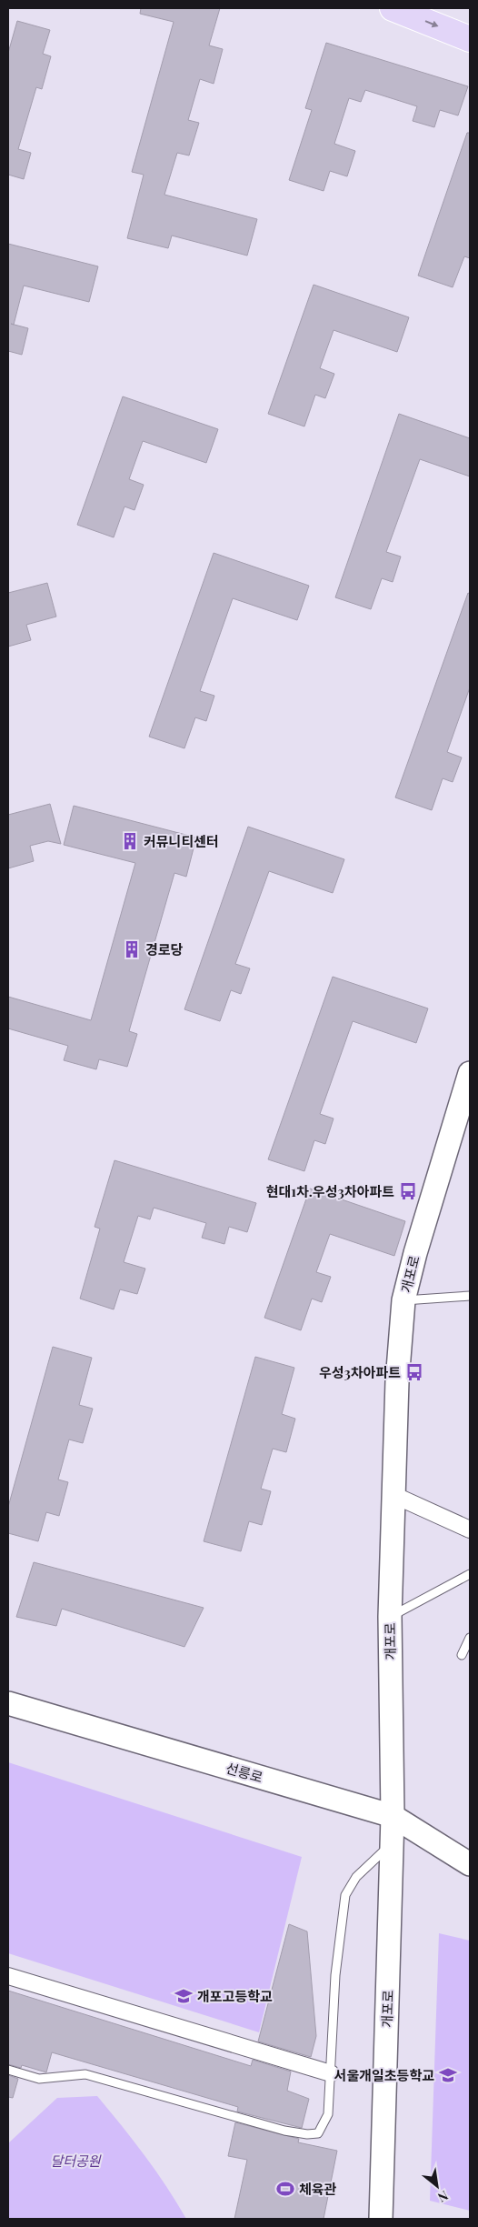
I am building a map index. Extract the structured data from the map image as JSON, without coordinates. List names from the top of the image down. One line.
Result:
{"streets":{"street":["개포로","선릉로"]},"crossings":[["개포로","선릉로"]],"parks":["달터공원"],"places":{"building":["커뮤니티센터","경로당"],"bus stop":["현대1차.우성3차아파트","우성3차아파트"],"school or university":["개포고등학교","서울개일초등학교"],"sports":["체육관"]},"north":"bottom right"}
